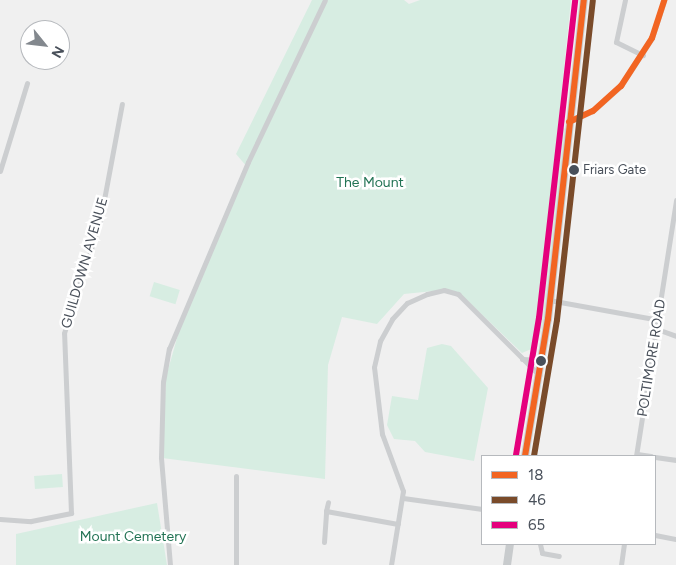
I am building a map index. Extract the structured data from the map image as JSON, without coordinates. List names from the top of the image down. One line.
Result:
{"streets":{"street":["GUILDOWN AVENUE","POLTIMORE ROAD"]},"parks":["The Mount","Mount Cemetery"],"places":["Friars Gate"],"lines":["transit line 18","transit line 65","transit line 46"],"legend":["18","46","65"],"north":"bottom right"}
